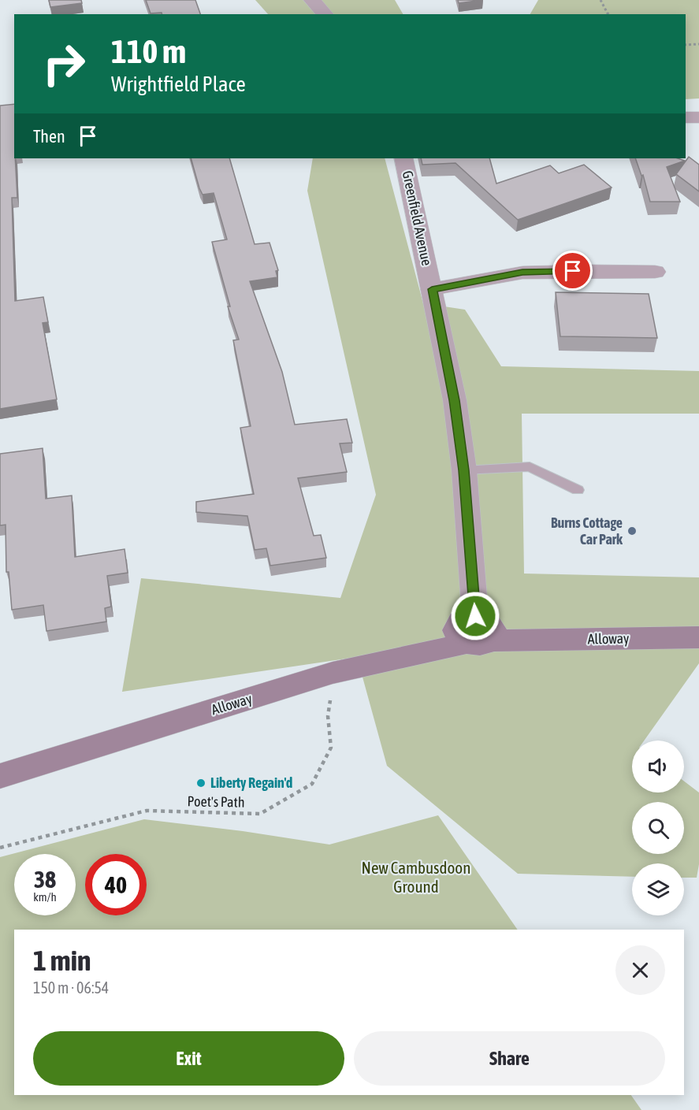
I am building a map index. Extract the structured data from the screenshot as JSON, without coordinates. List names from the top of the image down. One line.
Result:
{"streets":{"main road":["Alloway"],"street":["Greenfield Avenue"],"path":["Poet's Path"]},"crossings":[["Alloway","Poet's Path"]],"parks":["New Cambusdoon Ground"],"places":["Burns Cottage Car Park","Liberty Regain'd"],"page":{"turn":["110 m","Wrightfield Place"],"then":"Then","speed":"38 km/h","limit":"40","heading":["1 min","150 m · 06:54"],"buttons":["Exit","Share"]}}
